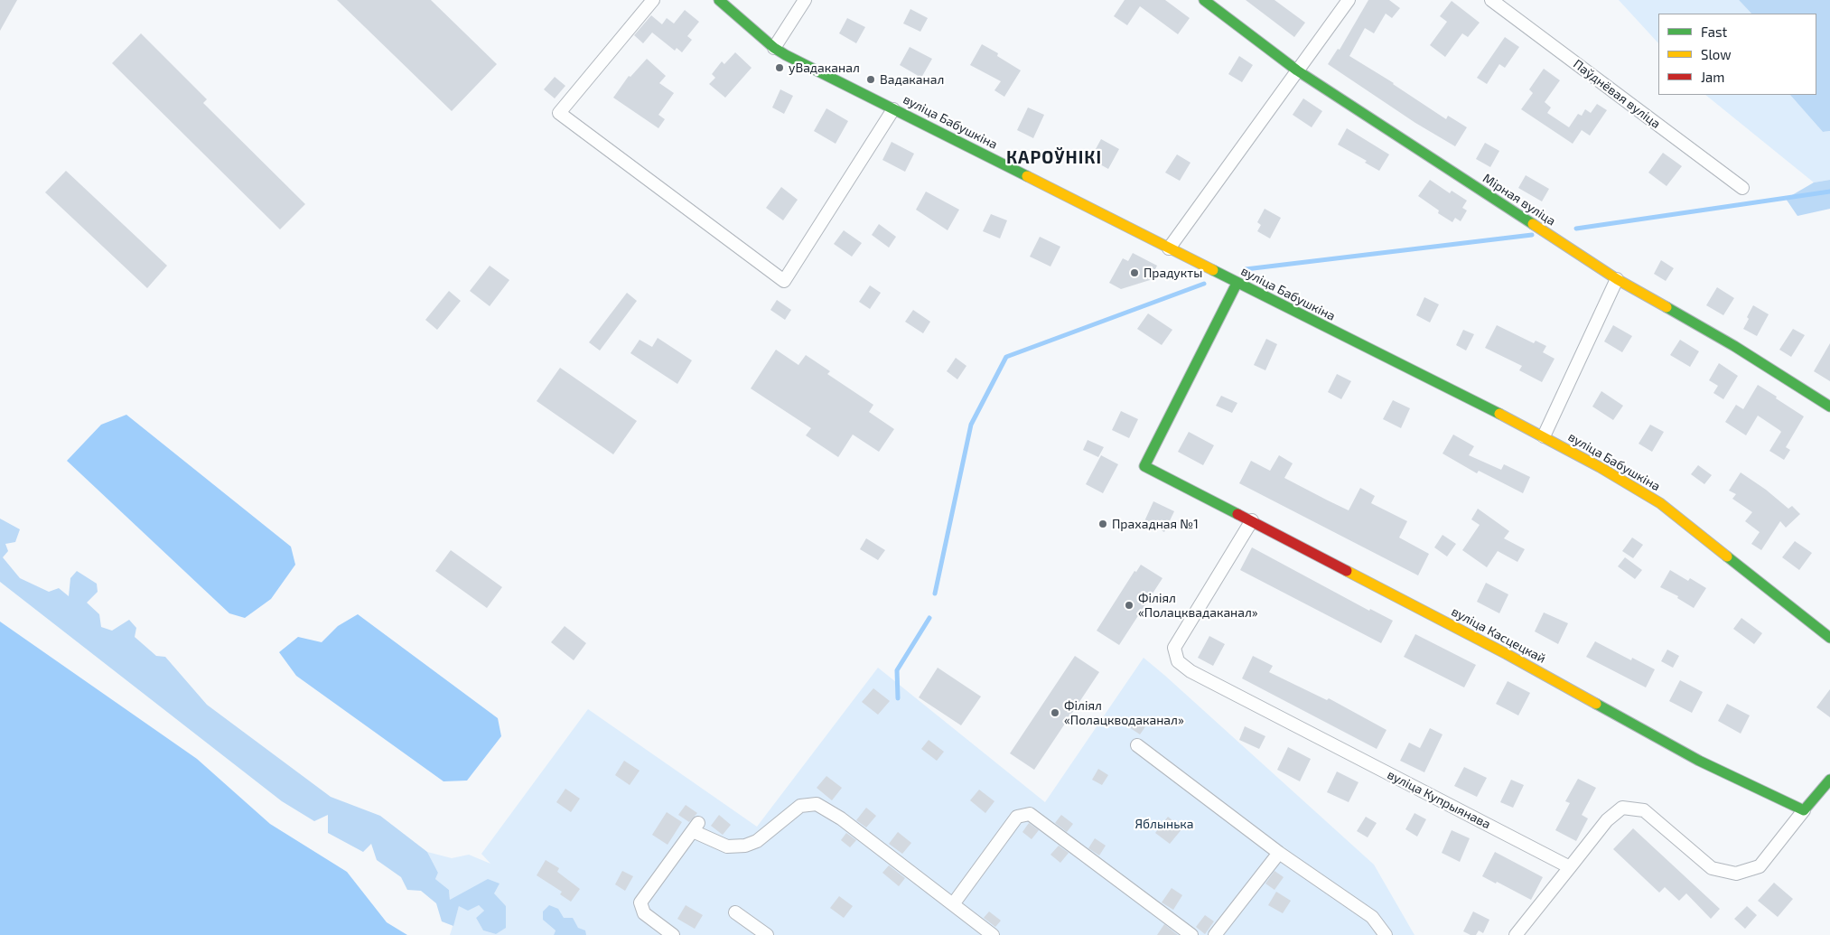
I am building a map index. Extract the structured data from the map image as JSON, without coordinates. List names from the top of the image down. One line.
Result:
{"streets":{"street":["Паўднёвая вуліца","вуліца Бабушкіна","Мірная вуліца","вуліца Касцецкай","вуліца Купрыянава"]},"crossings":[["вуліца Бабушкіна","вуліца Касцецкай"],["вуліца Касцецкай","вуліца Купрыянава"]],"districts":["КАРОЎНІКІ"],"parks":["Яблынька"],"places":["уВадаканал","Вадаканал","Прадукты","Прахадная №1","Філіял «Полацквадаканал»","Філіял «Полацкводаканал»"],"legend":["Fast","Slow","Jam"]}
